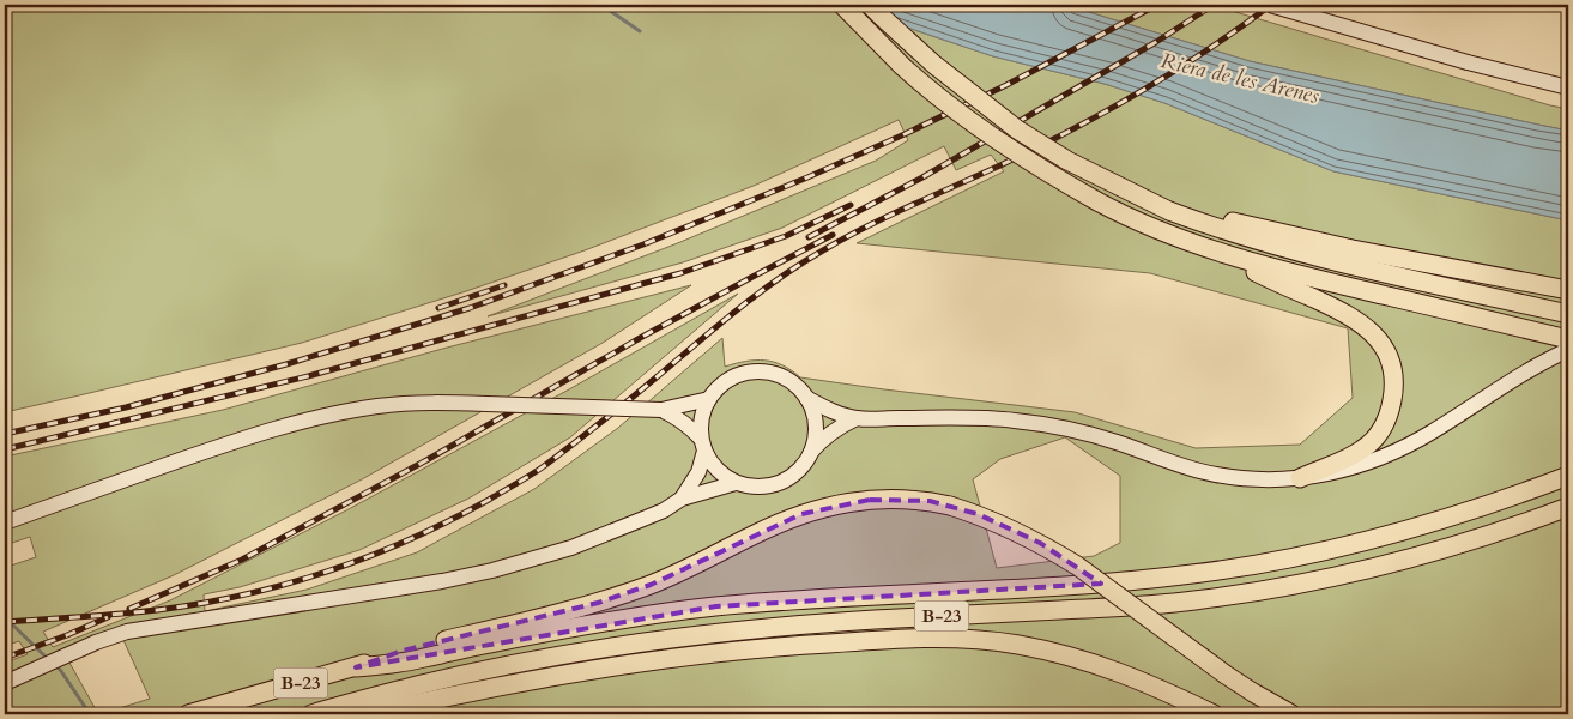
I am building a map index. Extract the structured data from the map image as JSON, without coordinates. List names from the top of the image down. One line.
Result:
{"streets":{"highway":["B-23"]},"water":["Riera de les Arenes"]}
